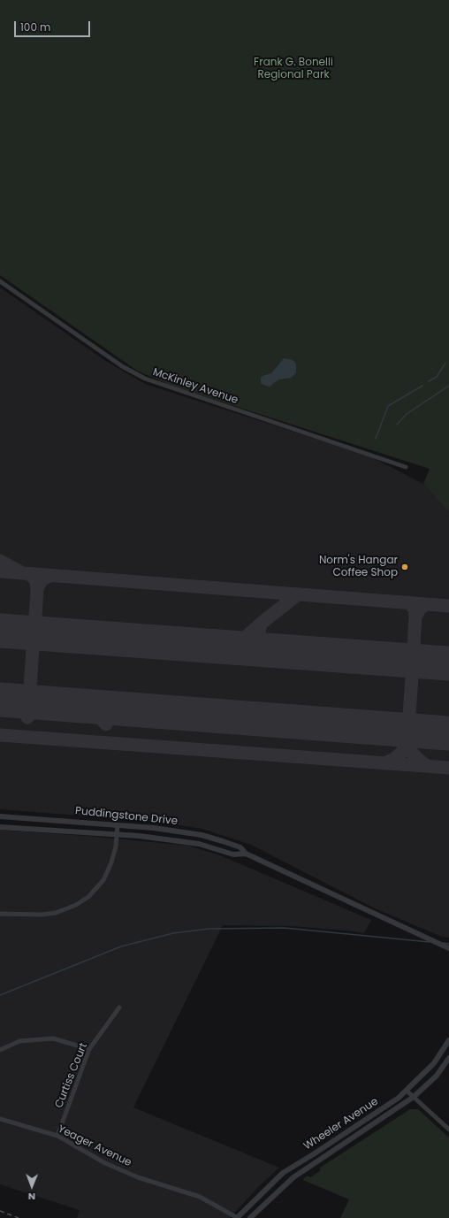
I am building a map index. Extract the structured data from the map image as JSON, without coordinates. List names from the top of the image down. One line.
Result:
{"streets":{"street":["McKinley Avenue","Puddingstone Drive","Curtiss Court","Wheeler Avenue","Yeager Avenue"]},"crossings":[["Curtiss Court","Yeager Avenue"],["Wheeler Avenue","Yeager Avenue"]],"parks":["Frank G. Bonelli Regional Park"],"places":["Norm's Hangar Coffee Shop"],"scale_bar":"100 m","north":"bottom"}
